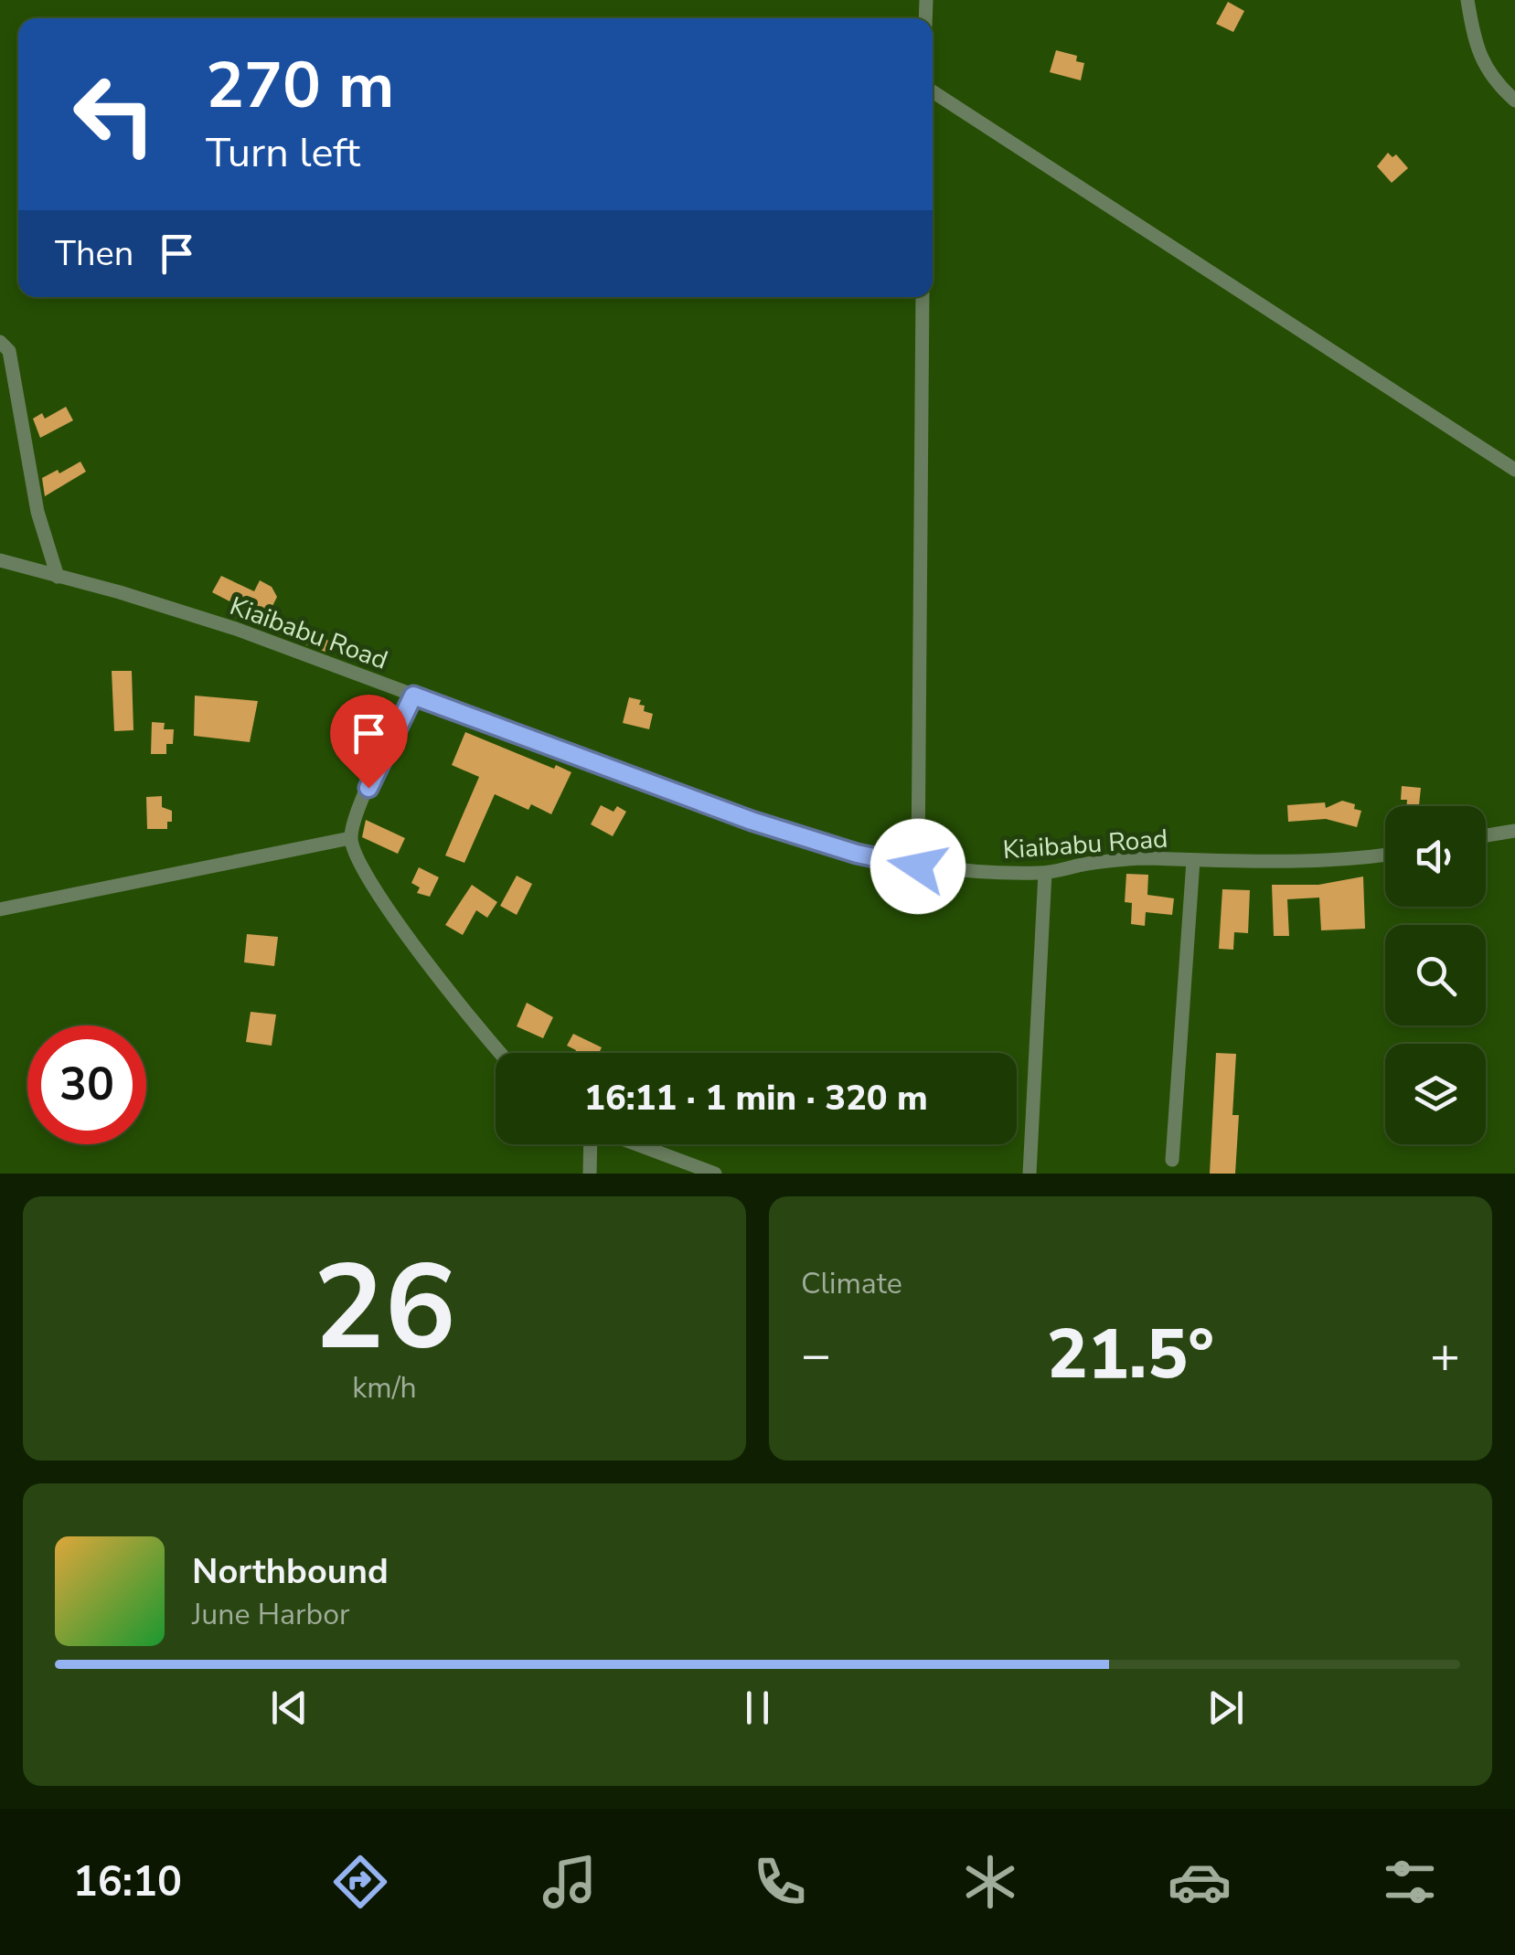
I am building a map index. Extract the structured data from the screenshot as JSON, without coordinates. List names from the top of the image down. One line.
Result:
{"streets":{"street":["Kiaibabu Road"]},"page":{"turn":["270 m","Turn left"],"then":"Then","limit":"30","trip":"16:11 · 1 min · 320 m","tile":[["26","km/h"],"Climate"],"heat":["−","21.5°","+"],"song":["Northbound","June Harbor"],"tabs":"16:10"}}
